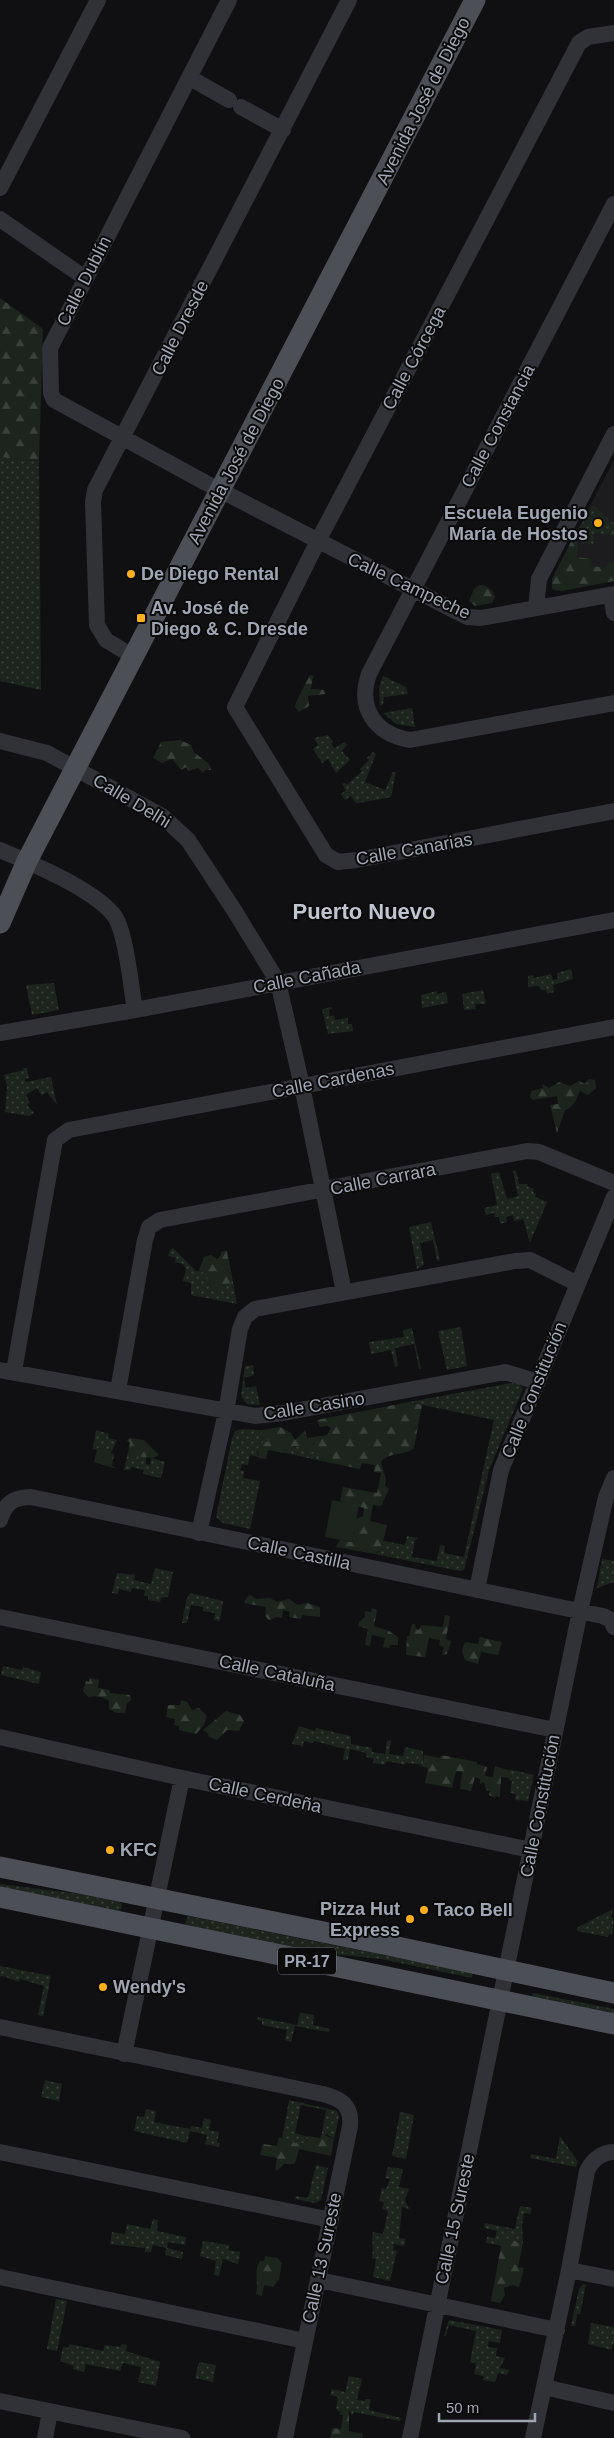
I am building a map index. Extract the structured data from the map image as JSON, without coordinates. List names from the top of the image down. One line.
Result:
{"streets":{"main road":["Avenida José de Diego","PR-17"],"street":["Calle Dublín","Calle Dresde","Calle Córcega","Calle Constancia","Calle Campeche","Calle Delhi","Calle Canarias","Calle Cañada","Calle Cardenas","Calle Carrara","Calle Constitución","Calle Casino","Calle Castilla","Calle Cataluña","Calle Cerdeña","Calle 15 Sureste","Calle 13 Sureste"]},"crossings":[["Avenida José de Diego","Calle Dublín"],["Avenida José de Diego","Calle Dresde"],["Avenida José de Diego","Calle Campeche"],["Avenida José de Diego","Calle Delhi"],["Calle Dublín","Calle Dresde"],["Calle Dublín","Calle Campeche"],["Calle Córcega","Calle Campeche"],["Calle Córcega","Calle Canarias"],["Calle Constancia","Calle Campeche"],["Calle Delhi","Calle Cañada"],["Calle Delhi","Calle Cardenas"],["Calle Delhi","Calle Carrara"],["Calle Cardenas","Calle Casino"],["Calle Carrara","Calle Casino"],["Calle Constitución","Calle Casino"],["Calle Constitución","Calle Castilla"],["Calle Constitución","Calle Cataluña"],["Calle Constitución","Calle Cerdeña"],["Calle Constitución","PR-17"],["Calle Constitución","Calle 15 Sureste"],["PR-17","Calle 15 Sureste"]],"districts":["Puerto Nuevo"],"places":{"other":["Escuela Eugenio María de Hostos","De Diego Rental","KFC","Taco Bell","Pizza Hut Express","Wendy's"],"transit":["Av. José de Diego & C. Dresde"]},"scale_bar":"50 m"}
